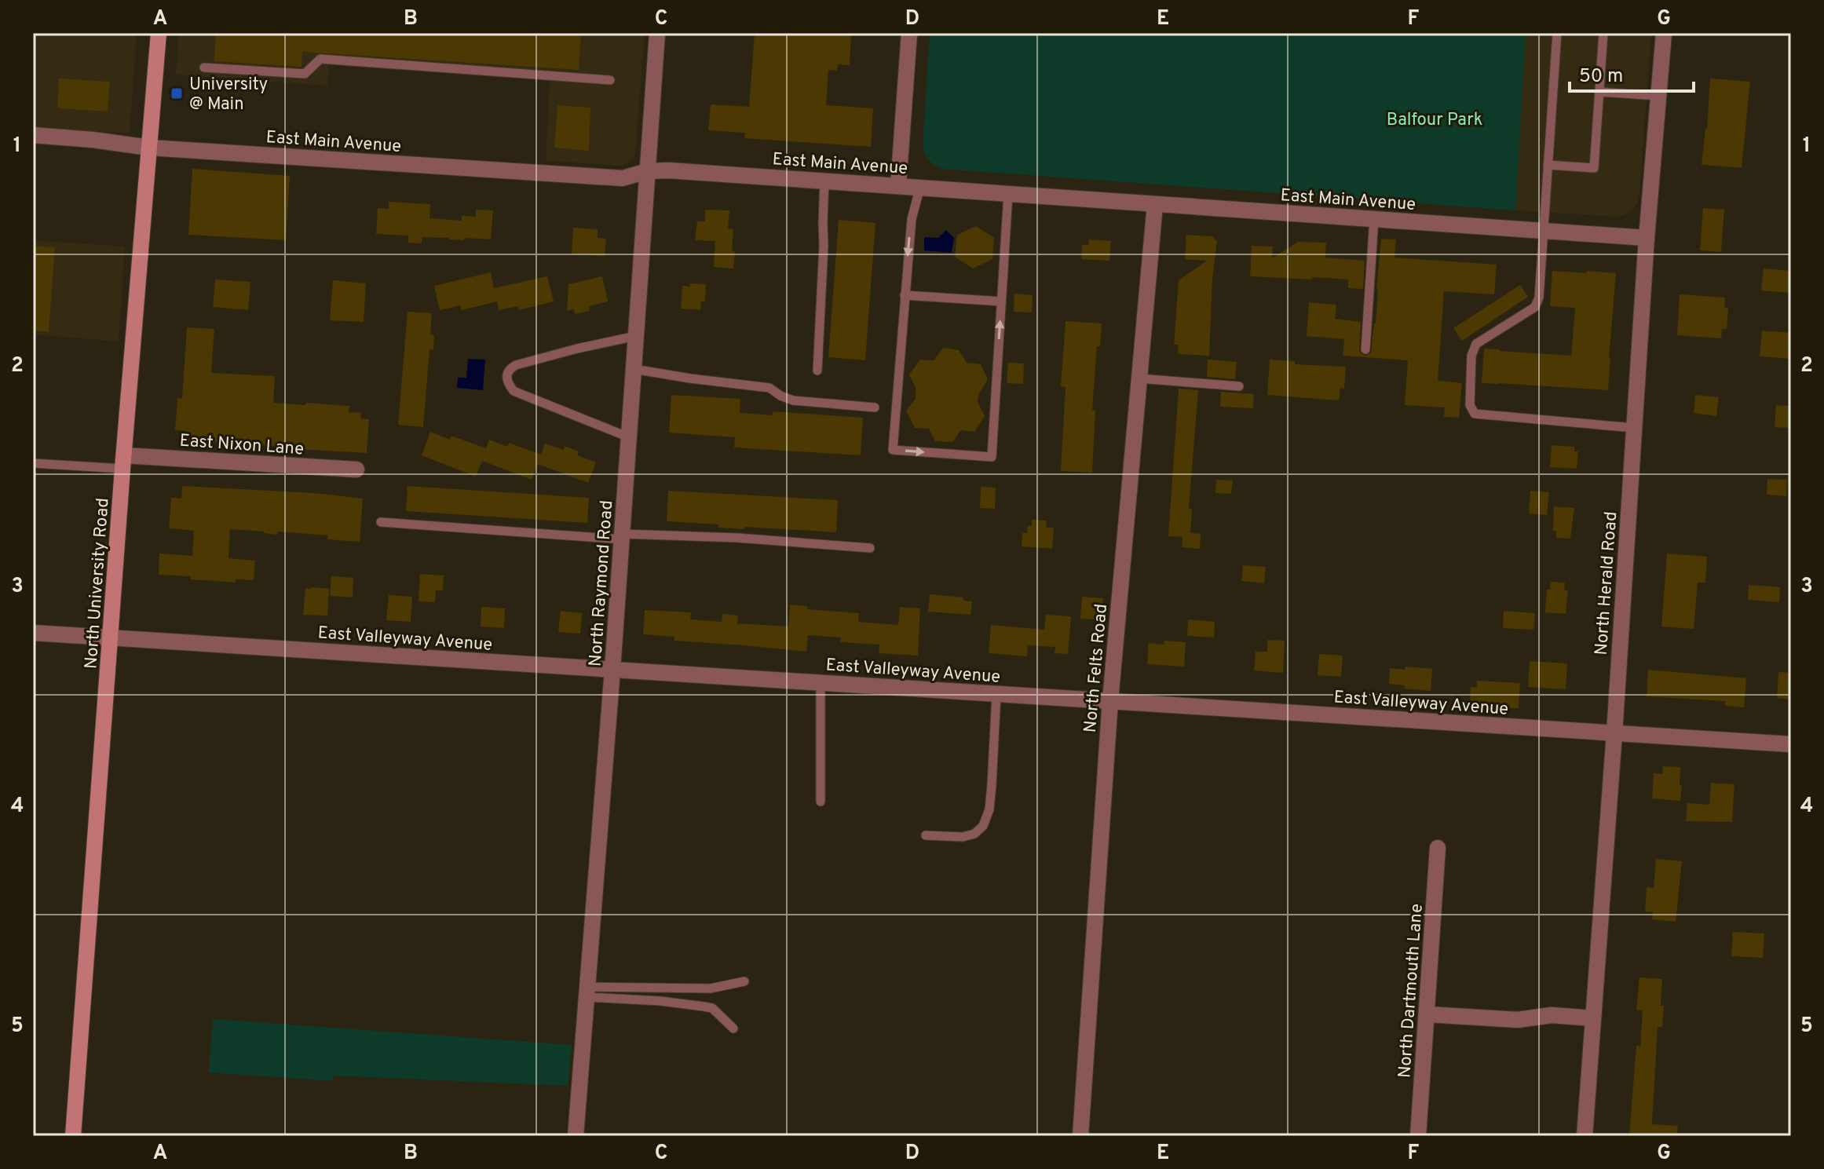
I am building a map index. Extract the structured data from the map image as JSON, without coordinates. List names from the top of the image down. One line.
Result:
{"streets":{"main road":["North University Road"],"street":["East Main Avenue","East Nixon Lane","North Raymond Road","North Herald Road","East Valleyway Avenue","North Felts Road","North Dartmouth Lane"]},"crossings":[["East Main Avenue","North University Road"],["East Main Avenue","North Raymond Road"],["East Main Avenue","North Herald Road"],["East Main Avenue","North Felts Road"],["East Nixon Lane","North University Road"],["North University Road","East Valleyway Avenue"],["North Raymond Road","East Valleyway Avenue"],["North Herald Road","East Valleyway Avenue"],["East Valleyway Avenue","North Felts Road"]],"parks":["Balfour Park"],"places":{"transit":["University @ Main"]},"scale_bar":"50 m","grid":{"columns":["A","B","C","D","E","F","G"],"rows":["1","2","3","4","5"]}}
